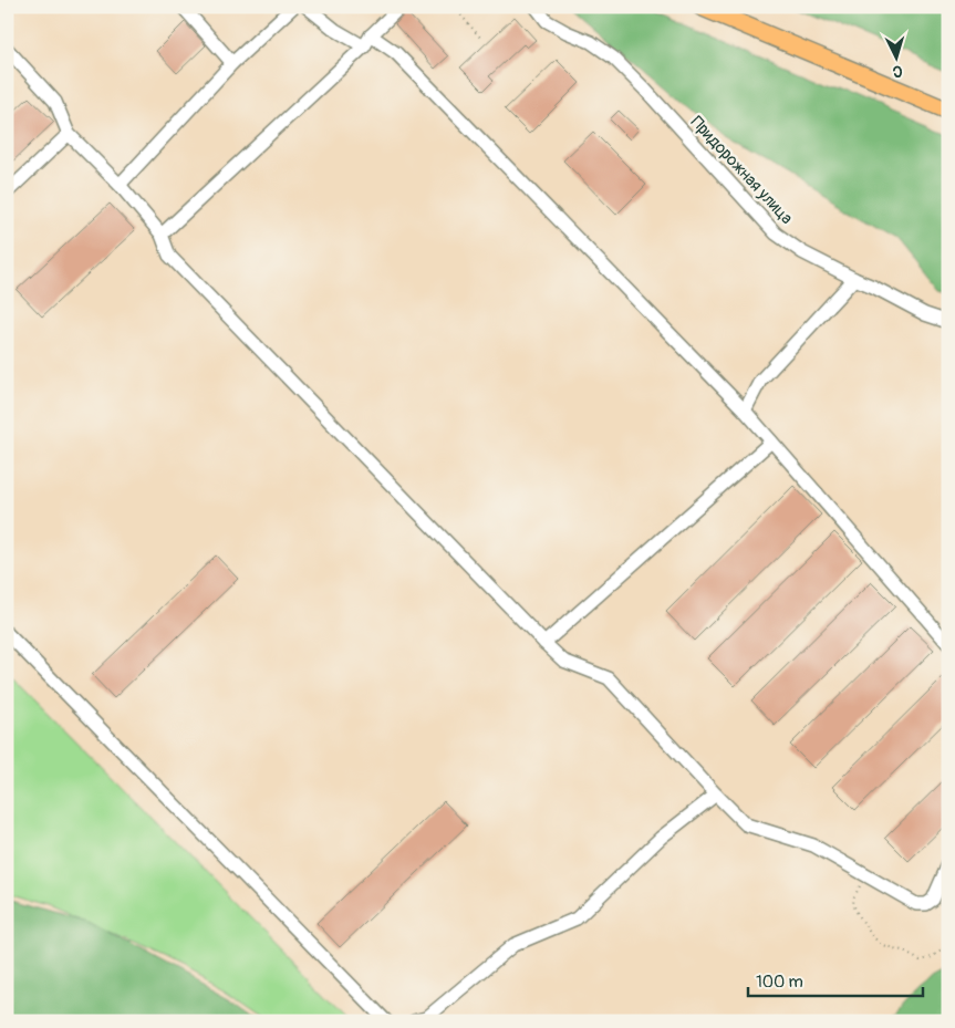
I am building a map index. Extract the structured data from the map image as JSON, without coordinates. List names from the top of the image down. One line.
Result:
{"streets":{"street":["Придорожная улица"]},"scale_bar":"100 m","north":"bottom"}
